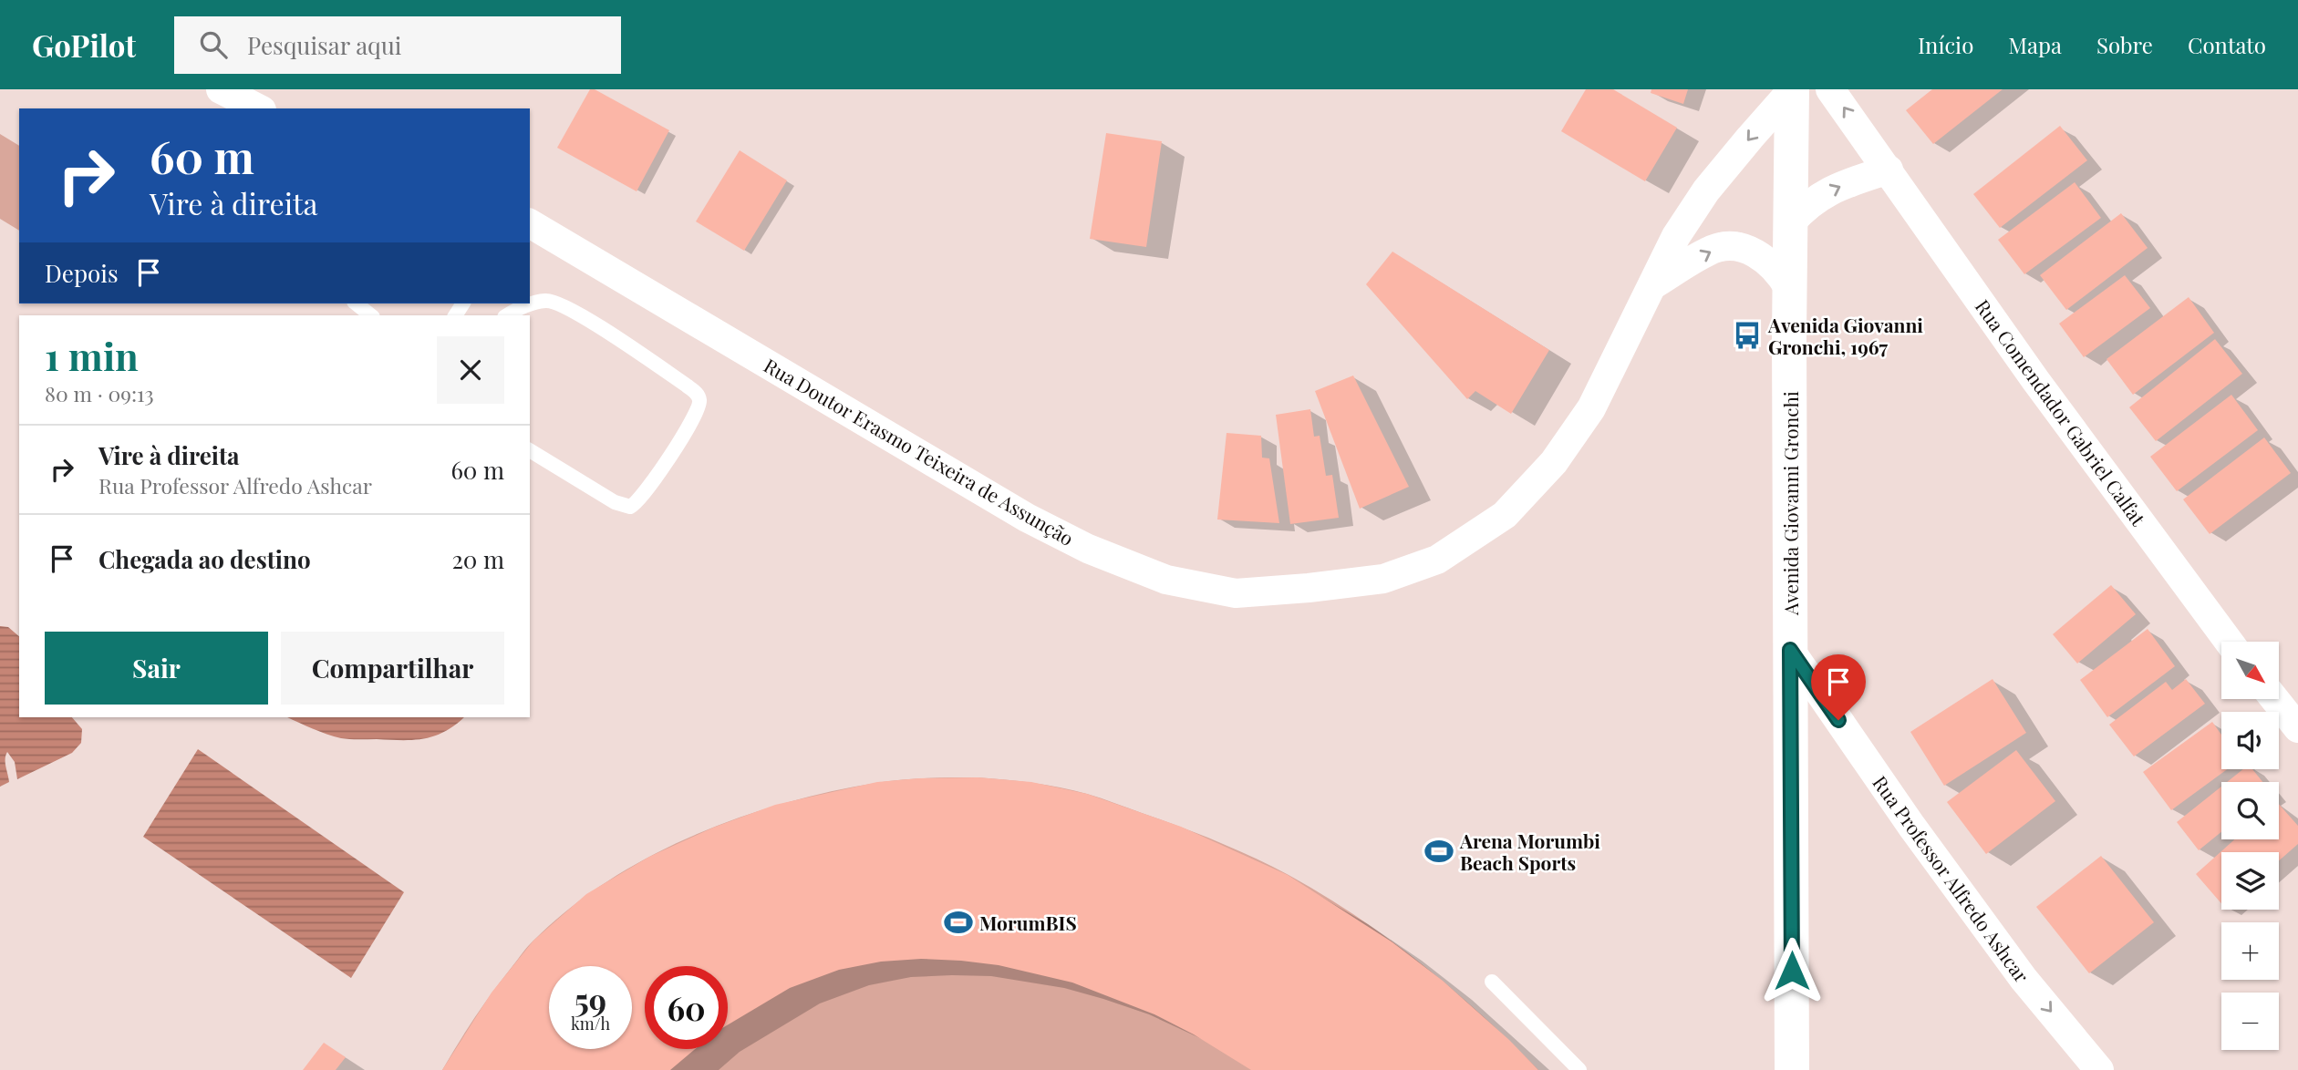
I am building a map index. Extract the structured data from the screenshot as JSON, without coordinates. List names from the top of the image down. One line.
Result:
{"streets":{"main road":["Avenida Giovanni Gronchi"],"street":["Rua Comendador Gabriel Calfat","Rua Doutor Erasmo Teixeira de Assunção","Rua Professor Alfredo Ashcar"]},"crossings":[["Rua Doutor Erasmo Teixeira de Assunção","Avenida Giovanni Gronchi"],["Avenida Giovanni Gronchi","Rua Professor Alfredo Ashcar"]],"one_way":["Rua Professor Alfredo Ashcar"],"places":{"bus stop":["Avenida Giovanni Gronchi, 1967"],"sports":["Arena Morumbi Beach Sports","MorumBIS"]},"north":"bottom right","page":{"header":"GoPilot","search":"Pesquisar aqui","nav":["Início","Mapa","Sobre","Contato"],"turn":["60 m","Vire à direita"],"then":"Depois","heading":["1 min","80 m · 09:13"],"list":[{"name":"Vire à direita","note":"Rua Professor Alfredo Ashcar","value":"60 m"},{"name":"Chegada ao destino","value":"20 m"}],"buttons":["Sair","Compartilhar"],"map_buttons":["+","−"],"speed":"59 km/h","limit":"60"}}
